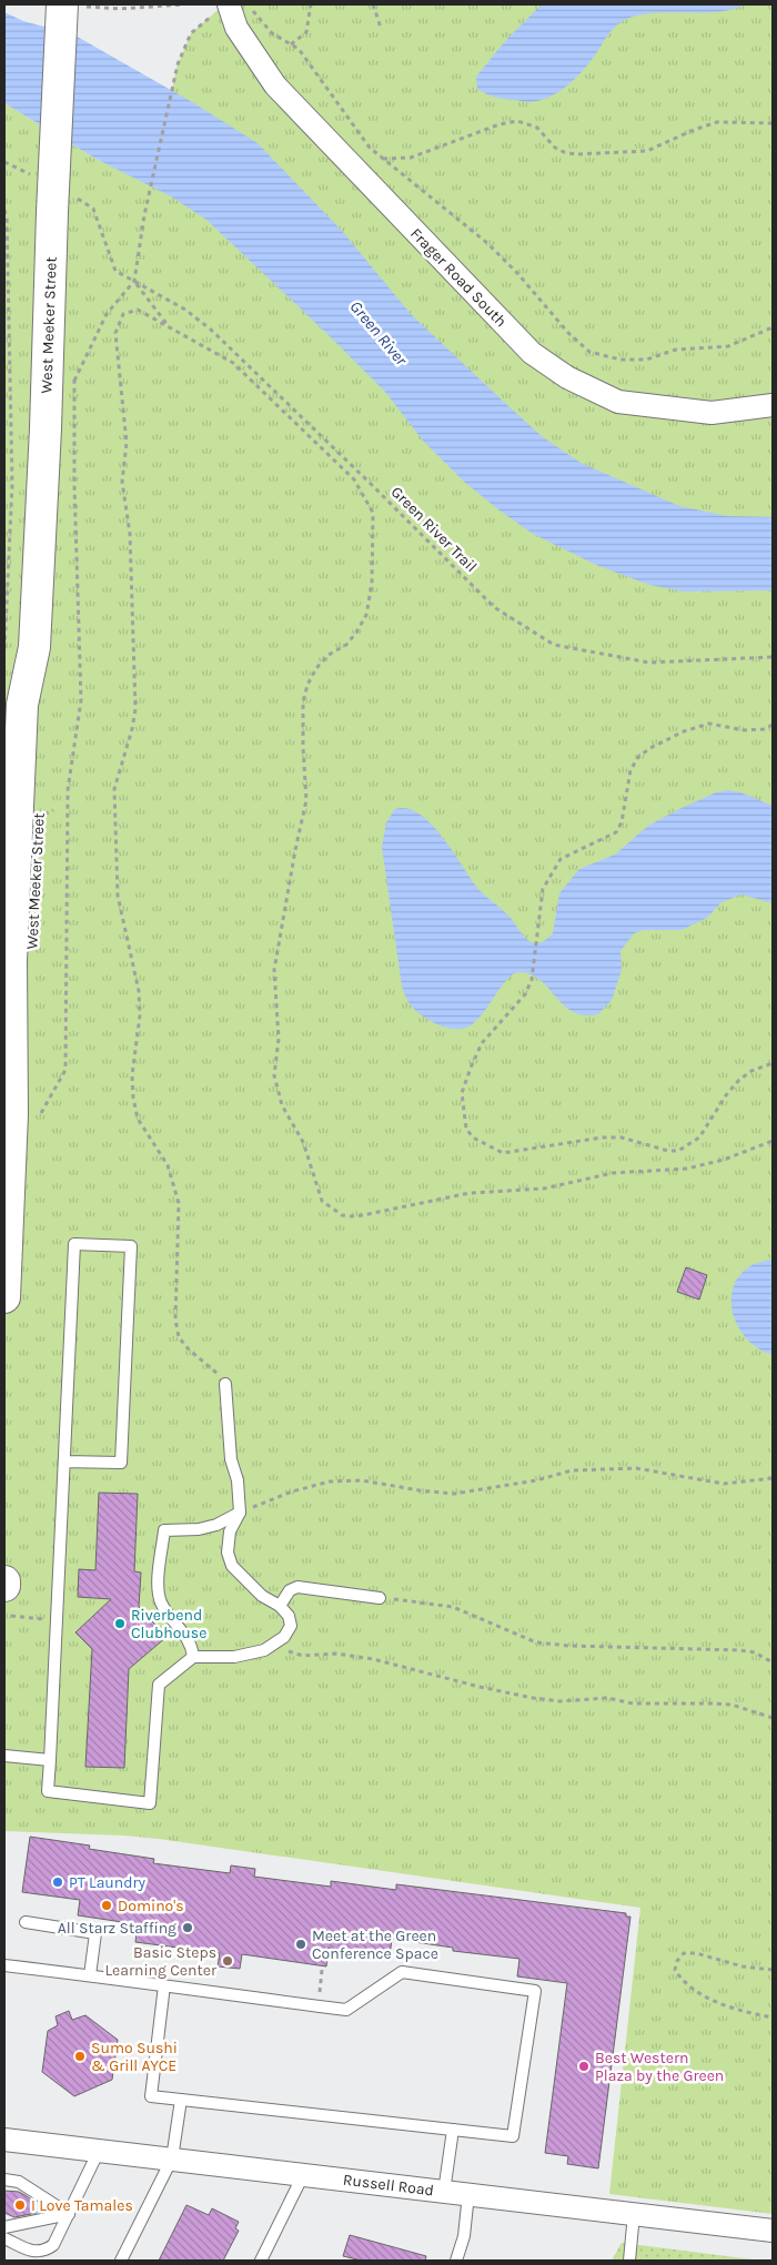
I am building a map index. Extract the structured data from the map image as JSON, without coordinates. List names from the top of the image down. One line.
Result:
{"streets":{"main road":["West Meeker Street"],"street":["Frager Road South","Russell Road"],"path":["Green River Trail"]},"water":["Green River"],"places":["Riverbend Clubhouse","PT Laundry","Domino's","All Starz Staffing","Meet at the Green Conference Space","Basic Steps Learning Center","Sumo Sushi & Grill AYCE","Best Western Plaza by the Green","I Love Tamales"]}
